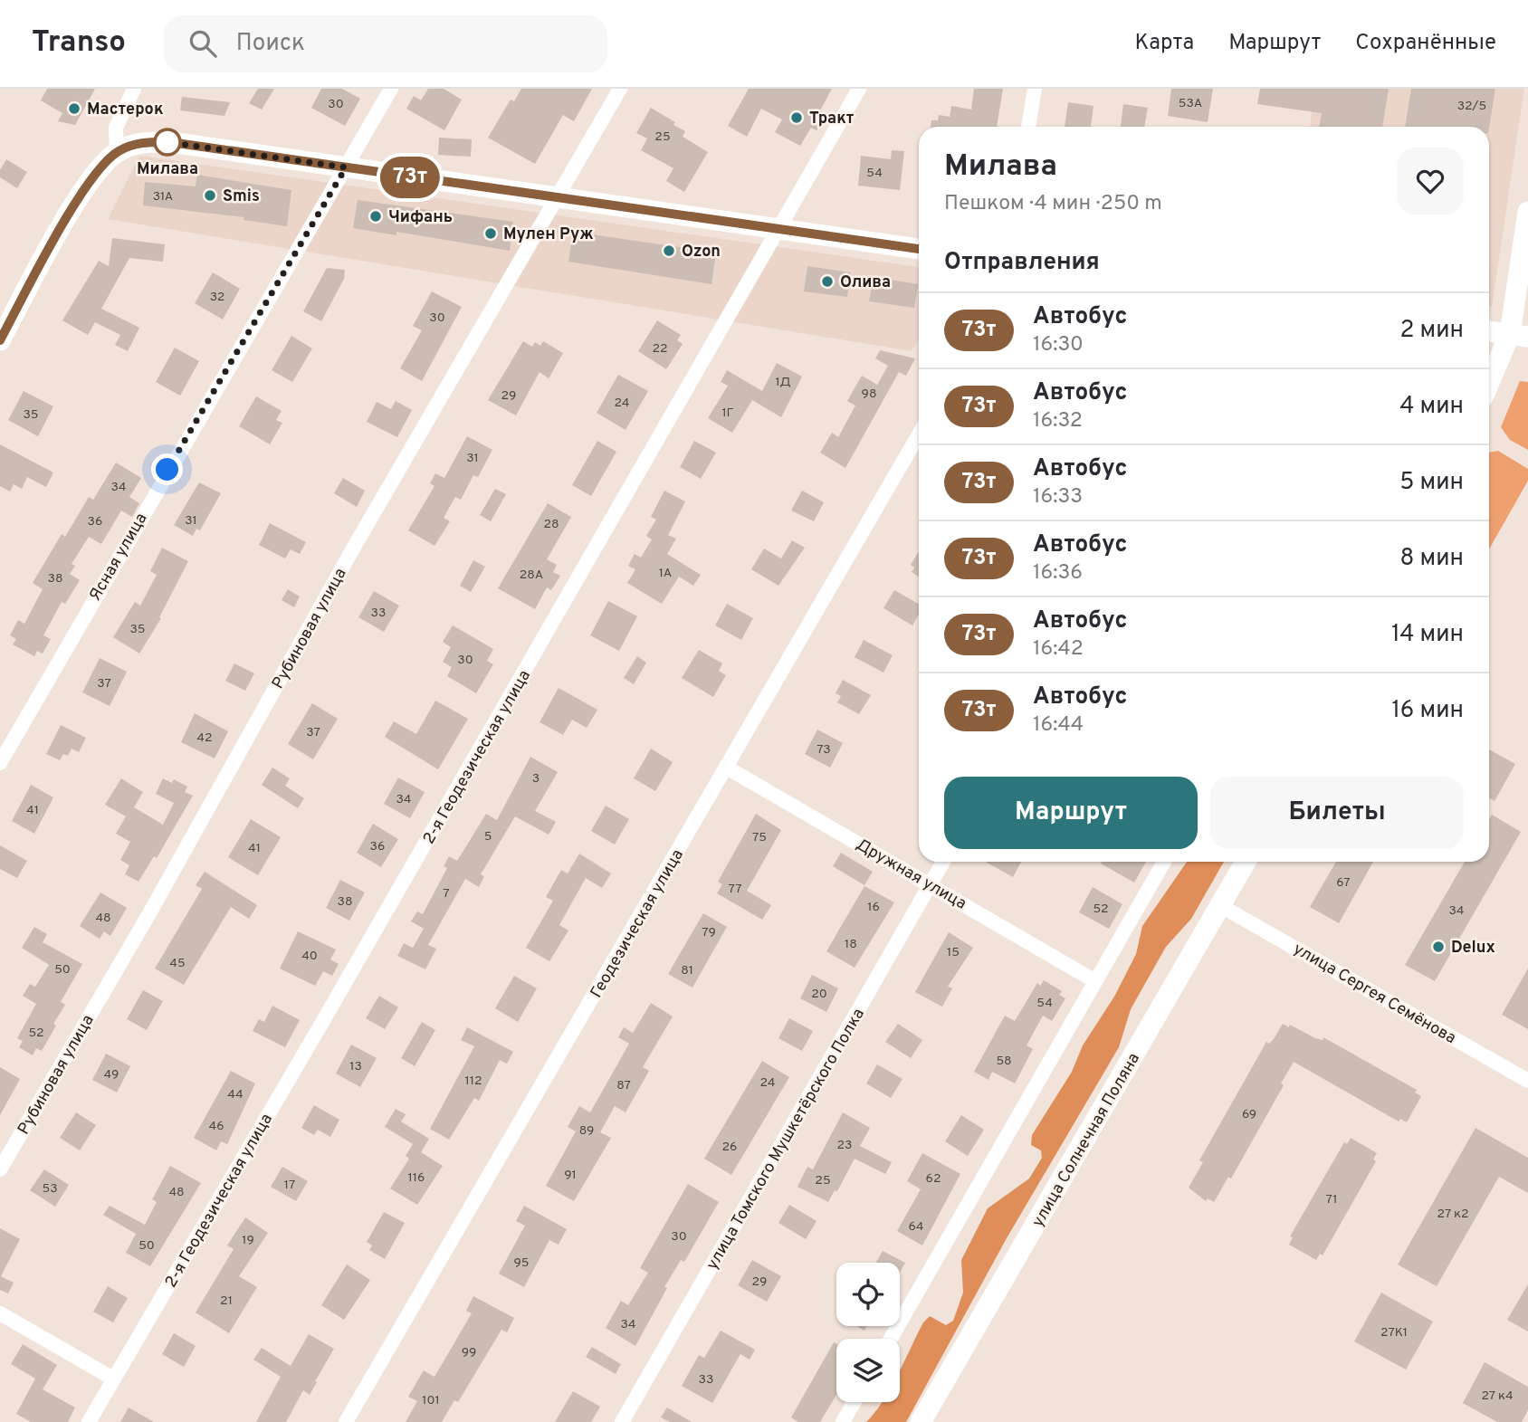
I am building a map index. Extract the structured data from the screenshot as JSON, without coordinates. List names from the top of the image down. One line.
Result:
{"streets":{"street":["Ясная улица","Рубиновая улица","2-я Геодезическая улица","Дружная улица","Геодезическая улица","улица Сергея Семёнова","улица Томского Мушкетёрского Полка","улица Солнечная Поляна"]},"crossings":[["Дружная улица","Геодезическая улица"],["Дружная улица","улица Томского Мушкетёрского Полка"],["улица Сергея Семёнова","улица Солнечная Поляна"]],"places":["Мастерок","Тракт","Милава","Smis","Чифань","Мулен Руж","Ozon","Олива","Delux"],"lines":["bus line 73т"],"house_numbers":["53А","30","32/5","25","54","31А","32","30","22","1Д","98","29","24","1Г","35","31","34","31","36","28","1А","28А","38","33","35","30","37","37","42","73","3","34","41","5","75","36","41","67","77","7","38","16","52","34","48","79","18","15","40","45","50","81","20","54","52","58","13","49","112","24","87","44","69","46","89","23","26","91","116","62","25","17","53","48","71","27 к2","64","30","19","50","95","29","21","34","27К1","99","33","27 к4","101"],"page":{"header":"Transo","search":"Поиск","nav":["Карта","Маршрут","Сохранённые"],"on_map":"73т","heading":[["Милава","Пешком · 4 мин · 250 m"],"Отправления"],"list":[{"mark":"73т","name":"Автобус","note":"16:30","value":"2 мин"},{"mark":"73т","name":"Автобус","note":"16:32","value":"4 мин"},{"mark":"73т","name":"Автобус","note":"16:33","value":"5 мин"},{"mark":"73т","name":"Автобус","note":"16:36","value":"8 мин"},{"mark":"73т","name":"Автобус","note":"16:42","value":"14 мин"},{"mark":"73т","name":"Автобус","note":"16:44","value":"16 мин"}],"buttons":["Маршрут","Билеты"]}}
